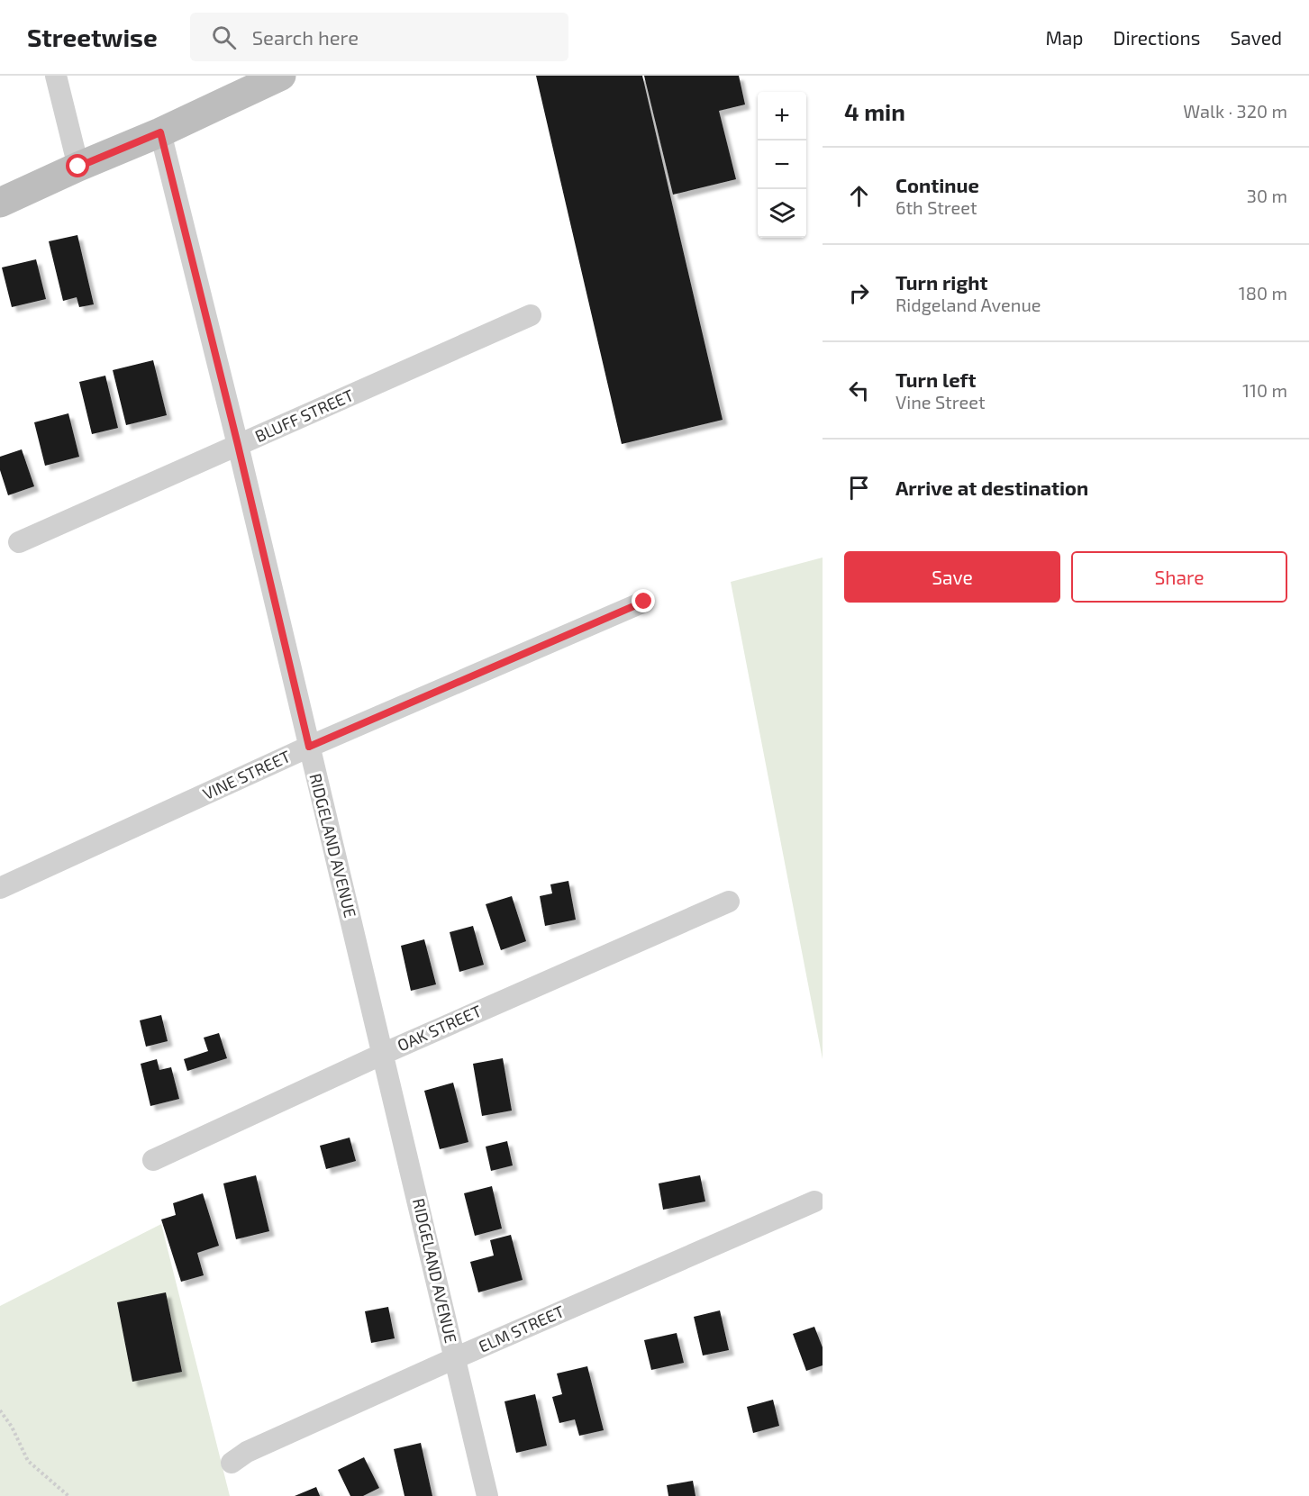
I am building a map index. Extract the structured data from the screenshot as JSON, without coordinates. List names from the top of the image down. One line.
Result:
{"streets":{"street":["BLUFF STREET","VINE STREET","RIDGELAND AVENUE","OAK STREET","ELM STREET"]},"crossings":[["BLUFF STREET","RIDGELAND AVENUE"],["VINE STREET","RIDGELAND AVENUE"],["RIDGELAND AVENUE","OAK STREET"],["RIDGELAND AVENUE","ELM STREET"]],"page":{"header":"Streetwise","search":"Search here","nav":["Map","Directions","Saved"],"heading":["4 min","Walk · 320 m"],"map_buttons":["+","−"],"list":[["Continue","6th Street","30 m"],["Turn right","Ridgeland Avenue","180 m"],["Turn left","Vine Street","110 m"],"Arrive at destination"],"buttons":["Save","Share"]}}
